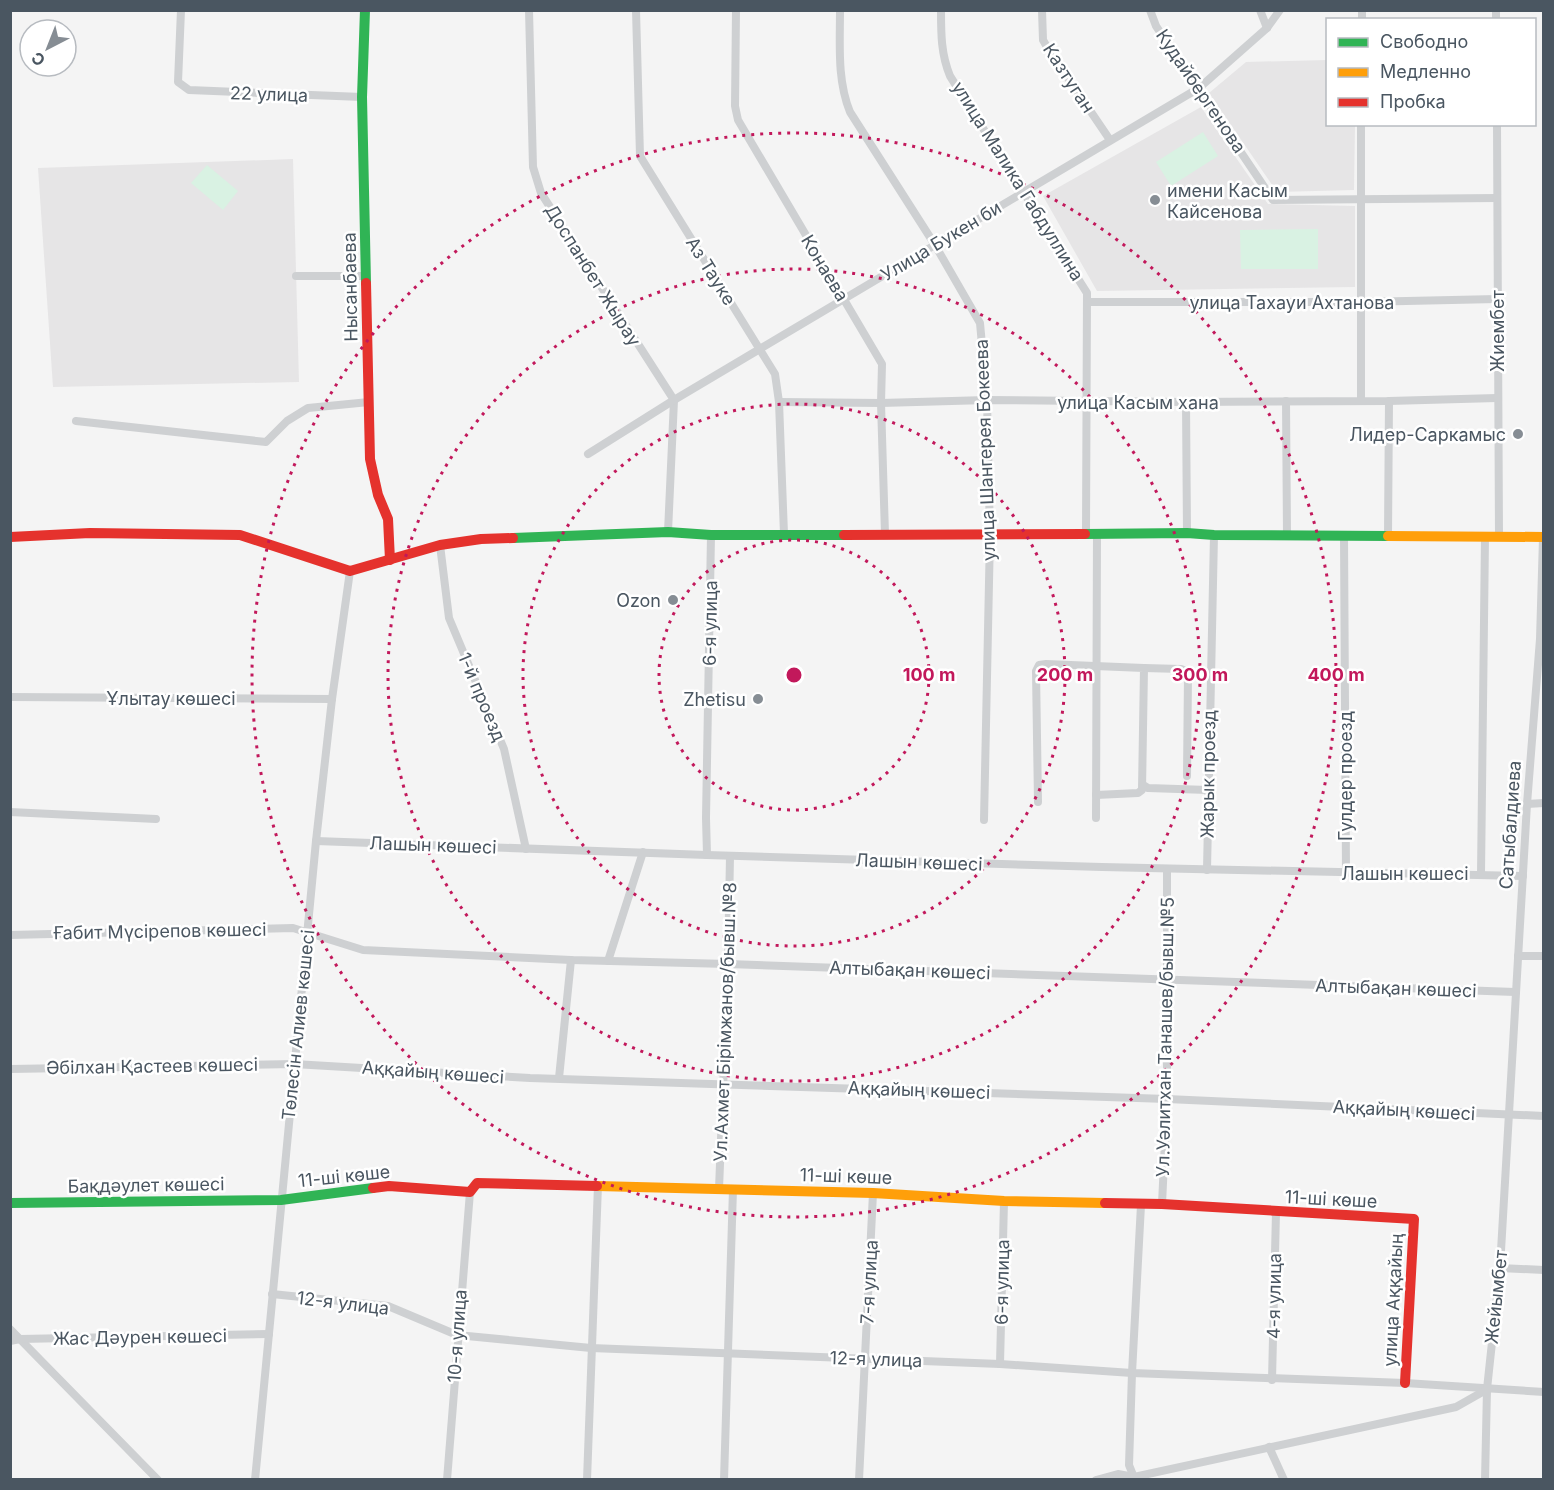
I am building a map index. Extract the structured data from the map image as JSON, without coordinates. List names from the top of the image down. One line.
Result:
{"streets":{"street":["Казтуган","Кудайбергенова","22 улица","улица Малика Габдуллина","Улица Букен би","Конаева","Аз Тауке","Доспанбет Жырау","Нысанбаева","улица Тахауи Ахтанова","Жиембет","улица Касым хана","улица Шангерея Бокеева","6-я улица","1-й проезд","Ұлытау көшесi","Жарык проезд","Гулдер проезд","Сатыбалдиева","Лашын көшесі","Ғабит Мүсірепов көшесi","Алтыбақан көшесі","Ул.Ахмет Бірімжанов/бывш.№8","Төлесін Алиев көшесі","Ул.Уәлитхан Танашев/бывш.№5","Әбілхан Қастеев көшесi","Аққайың көшесі","11-ші көше","Бақдәулет көшесi","7-я улица","4-я улица","Жейымбет","улица Аққайың","12-я улица","10-я улица","Жас Дәурен көшесі"]},"crossings":[["Казтуган","Улица Букен би"],["Кудайбергенова","Улица Букен би"],["22 улица","Нысанбаева"],["улица Малика Габдуллина","Улица Букен би"],["улица Малика Габдуллина","улица Тахауи Ахтанова"],["улица Малика Габдуллина","улица Касым хана"],["Улица Букен би","Конаева"],["Улица Букен би","Аз Тауке"],["Улица Букен би","Доспанбет Жырау"],["Улица Букен би","улица Шангерея Бокеева"],["Конаева","улица Касым хана"],["Аз Тауке","улица Касым хана"],["улица Тахауи Ахтанова","Жиембет"],["Жиембет","улица Касым хана"],["улица Касым хана","улица Шангерея Бокеева"],["6-я улица","Лашын көшесі"],["6-я улица","11-ші көше"],["6-я улица","12-я улица"],["1-й проезд","Лашын көшесі"],["Ұлытау көшесi","Төлесін Алиев көшесі"],["Жарык проезд","Лашын көшесі"],["Гулдер проезд","Лашын көшесі"],["Сатыбалдиева","Лашын көшесі"],["Сатыбалдиева","Алтыбақан көшесі"],["Сатыбалдиева","Аққайың көшесі"],["Сатыбалдиева","Жейымбет"],["Лашын көшесі","Ул.Ахмет Бірімжанов/бывш.№8"],["Лашын көшесі","Төлесін Алиев көшесі"],["Лашын көшесі","Ул.Уәлитхан Танашев/бывш.№5"],["Ғабит Мүсірепов көшесi","Алтыбақан көшесі"],["Ғабит Мүсірепов көшесi","Төлесін Алиев көшесі"],["Алтыбақан көшесі","Ул.Ахмет Бірімжанов/бывш.№8"],["Алтыбақан көшесі","Төлесін Алиев көшесі"],["Алтыбақан көшесі","Ул.Уәлитхан Танашев/бывш.№5"],["Ул.Ахмет Бірімжанов/бывш.№8","Аққайың көшесі"],["Ул.Ахмет Бірімжанов/бывш.№8","11-ші көше"],["Төлесін Алиев көшесі","Әбілхан Қастеев көшесi"],["Төлесін Алиев көшесі","Аққайың көшесі"],["Төлесін Алиев көшесі","11-ші көше"],["Төлесін Алиев көшесі","Бақдәулет көшесi"],["Төлесін Алиев көшесі","12-я улица"],["Төлесін Алиев көшесі","Жас Дәурен көшесі"],["Ул.Уәлитхан Танашев/бывш.№5","Аққайың көшесі"],["Ул.Уәлитхан Танашев/бывш.№5","11-ші көше"],["Әбілхан Қастеев көшесi","Аққайың көшесі"],["Аққайың көшесі","Жейымбет"],["11-ші көше","Бақдәулет көшесi"],["11-ші көше","7-я улица"],["11-ші көше","4-я улица"],["11-ші көше","улица Аққайың"],["11-ші көше","10-я улица"],["7-я улица","12-я улица"],["4-я улица","12-я улица"],["Жейымбет","12-я улица"],["улица Аққайың","12-я улица"],["12-я улица","10-я улица"]],"places":["имени Касым Кайсенова","Лидер-Саркамыс","Ozon","Zhetisu"],"legend":["Свободно","Медленно","Пробка"],"north":"bottom left","rings":["100 m","200 m","300 m","400 m"]}
